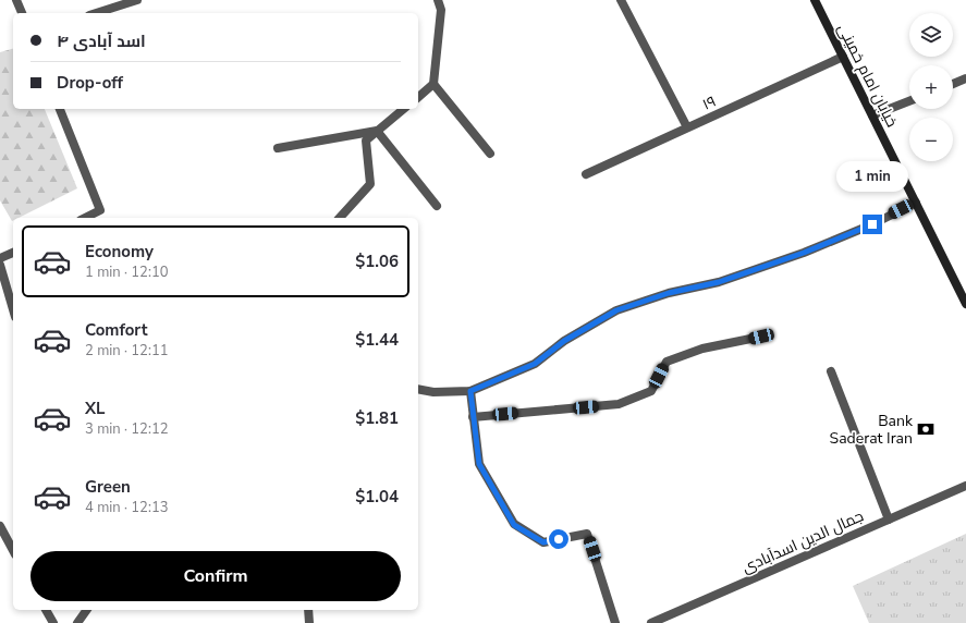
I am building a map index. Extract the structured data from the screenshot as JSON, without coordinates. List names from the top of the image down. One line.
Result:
{"streets":{"main road":["خیابان امام خمینی"],"street":["۱۹","جمال الدین اسدآبادی"]},"crossings":[["خیابان امام خمینی","۱۹"]],"places":{"bank":["Bank Saderat Iran"]},"page":{"map_buttons":["+","−"],"banner":["اسد آبادی ۴","Drop-off"],"bubble":"1 min","list":[{"name":"Economy","note":"1 min · 12:10","value":"$1.06"},{"name":"Comfort","note":"2 min · 12:11","value":"$1.44"},{"name":"XL","note":"3 min · 12:12","value":"$1.81"},{"name":"Green","note":"4 min · 12:13","value":"$1.04"}],"buttons":"Confirm"}}
